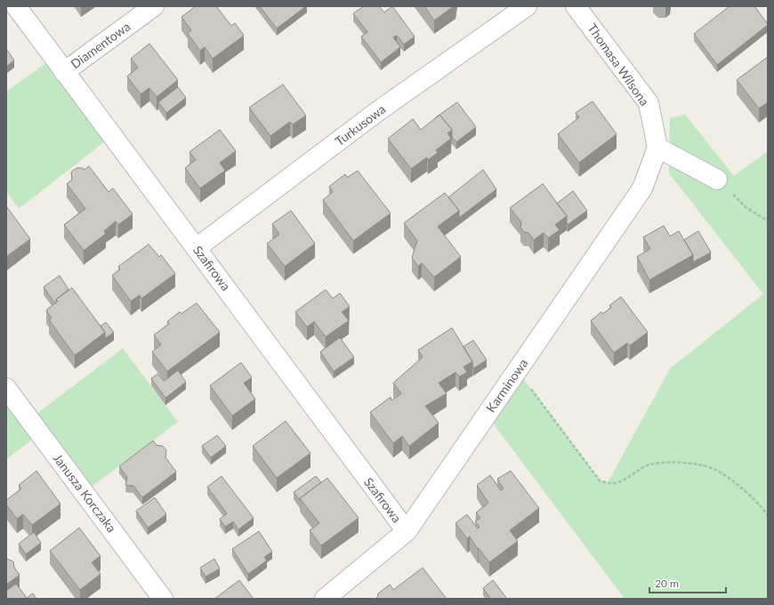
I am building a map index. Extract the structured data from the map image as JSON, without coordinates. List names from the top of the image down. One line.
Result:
{"streets":{"street":["Diamentowa","Thomasa Wilsona","Turkusowa","Szafirowa","Karminowa","Janusza Korczaka"]},"crossings":[["Diamentowa","Szafirowa"],["Thomasa Wilsona","Karminowa"],["Turkusowa","Szafirowa"],["Szafirowa","Karminowa"]],"scale_bar":"20 m"}
